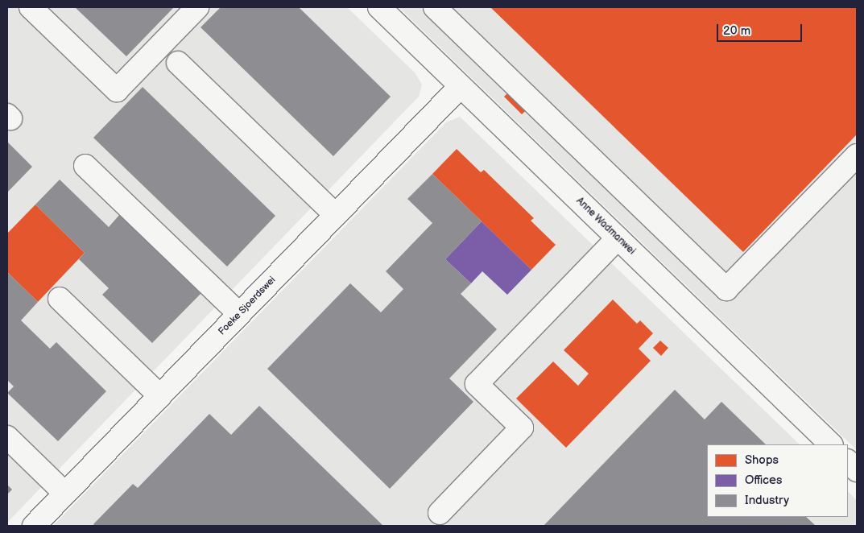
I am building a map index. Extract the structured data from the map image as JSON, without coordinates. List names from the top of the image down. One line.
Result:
{"streets":{"street":["Anne Wadmanwei","Foeke Sjoerdswei"]},"crossings":[["Anne Wadmanwei","Foeke Sjoerdswei"]],"legend":["Shops","Offices","Industry"],"scale_bar":"20 m"}
